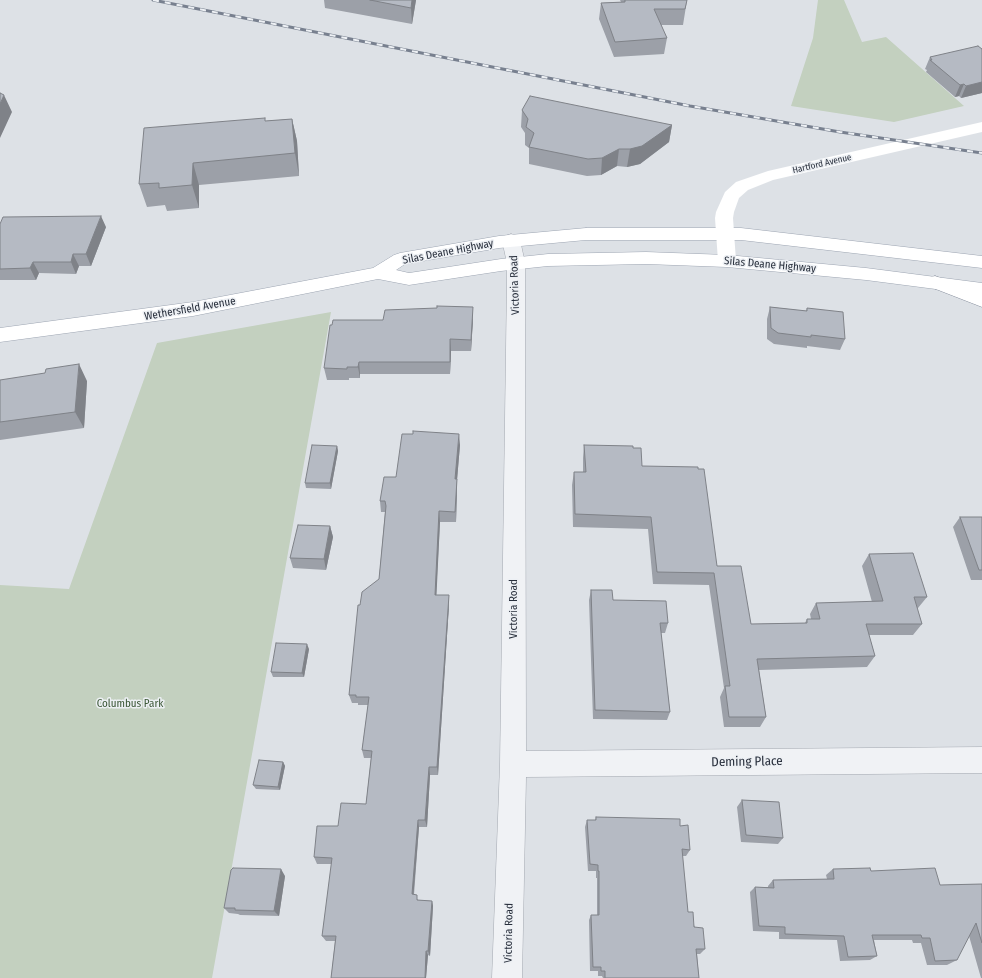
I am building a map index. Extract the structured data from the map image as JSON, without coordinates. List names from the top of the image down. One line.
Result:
{"streets":{"main road":["Hartford Avenue","Silas Deane Highway","Wethersfield Avenue"],"street":["Victoria Road","Deming Place"]},"crossings":[["Hartford Avenue","Silas Deane Highway"],["Silas Deane Highway","Victoria Road"],["Silas Deane Highway","Wethersfield Avenue"],["Victoria Road","Deming Place"]],"parks":["Columbus Park"]}
